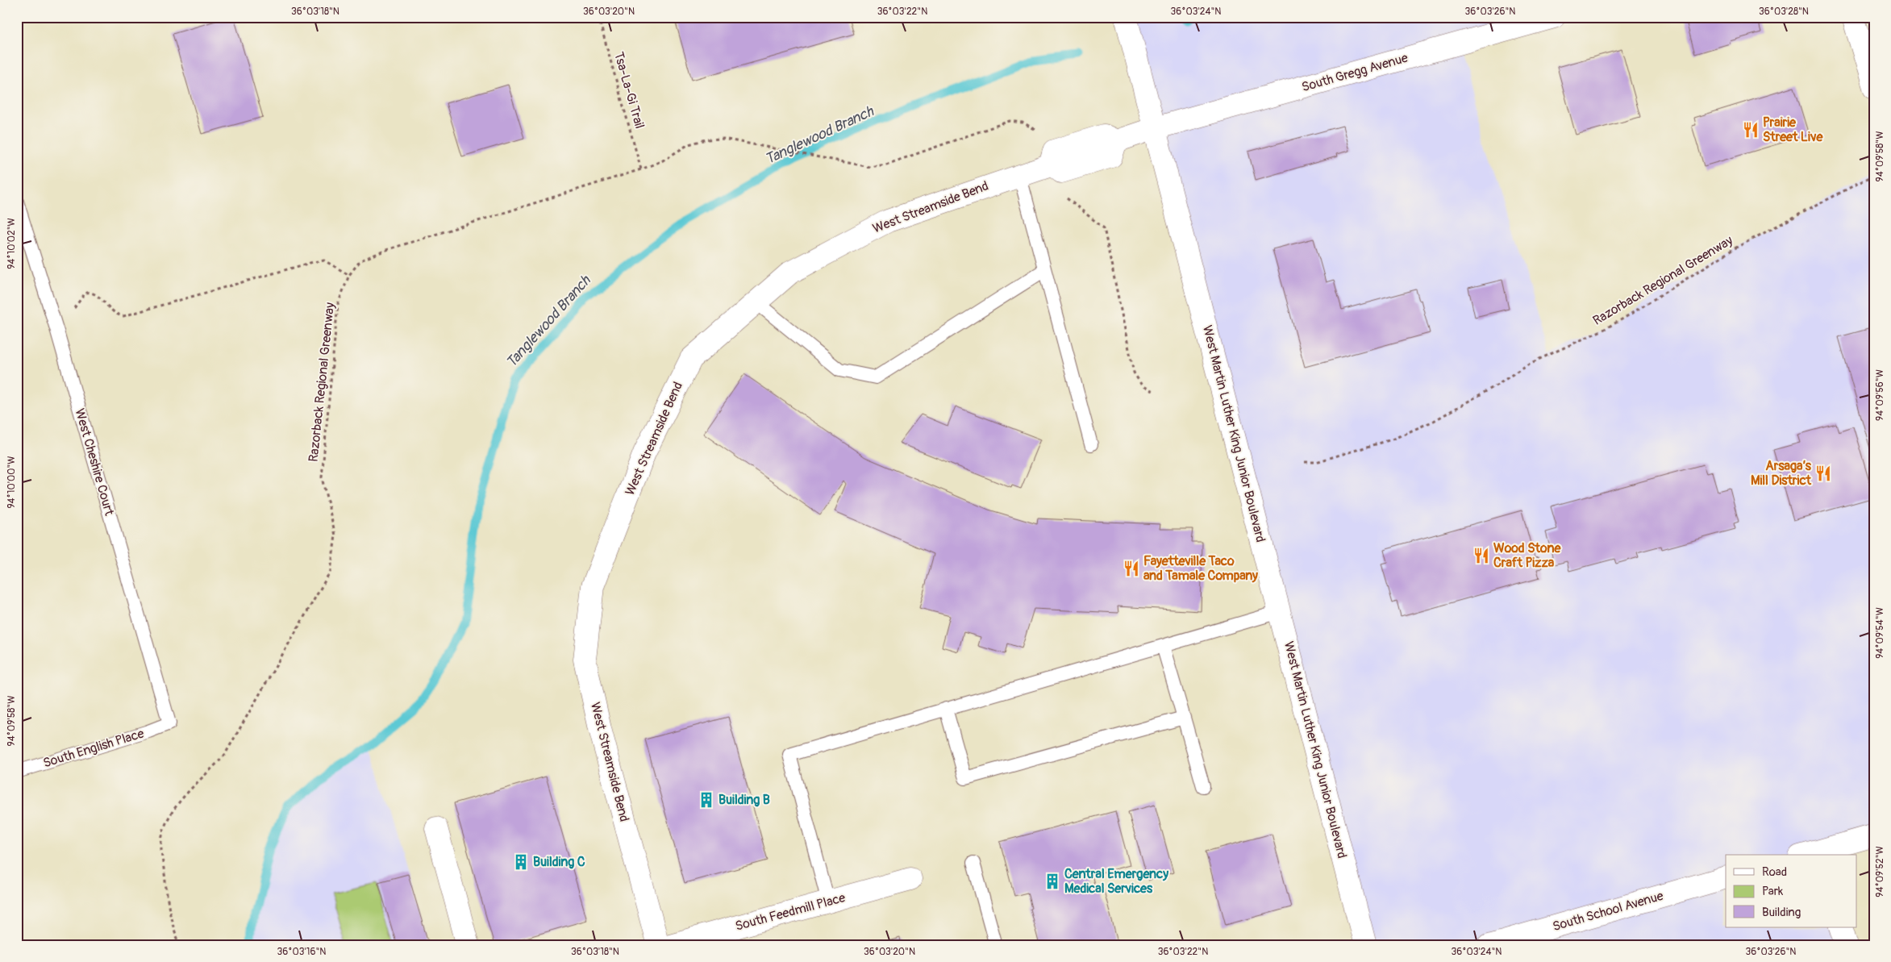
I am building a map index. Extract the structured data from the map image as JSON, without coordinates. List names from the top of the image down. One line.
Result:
{"streets":{"street":["South Gregg Avenue","West Streamside Bend","West Martin Luther King Junior Boulevard","South School Avenue","South Feedmill Place"],"lane":["West Cheshire Court","South English Place"],"path":["Tsa-La-Gi Trail","Razorback Regional Greenway"]},"crossings":[["South Gregg Avenue","West Streamside Bend"],["South Gregg Avenue","West Martin Luther King Junior Boulevard"],["Tsa-La-Gi Trail","Razorback Regional Greenway"],["West Streamside Bend","West Martin Luther King Junior Boulevard"],["West Cheshire Court","South English Place"]],"water":["Tanglewood Branch"],"places":{"restaurant":["Prairie Street Live","Arsaga’s Mill District","Wood Stone Craft Pizza","Fayetteville Taco and Tamale Company"],"building":["Building B","Building C","Central Emergency Medical Services"]},"legend":["Road","Park","Building"],"coordinates":["36°03'18\"N","36°03'20\"N","36°03'22\"N","36°03'24\"N","36°03'26\"N","36°03'28\"N","94°09'58\"W","94°10'02\"W","94°09'56\"W","94°10'00\"W","94°09'54\"W","94°09'52\"W","36°03'16\"N"]}
